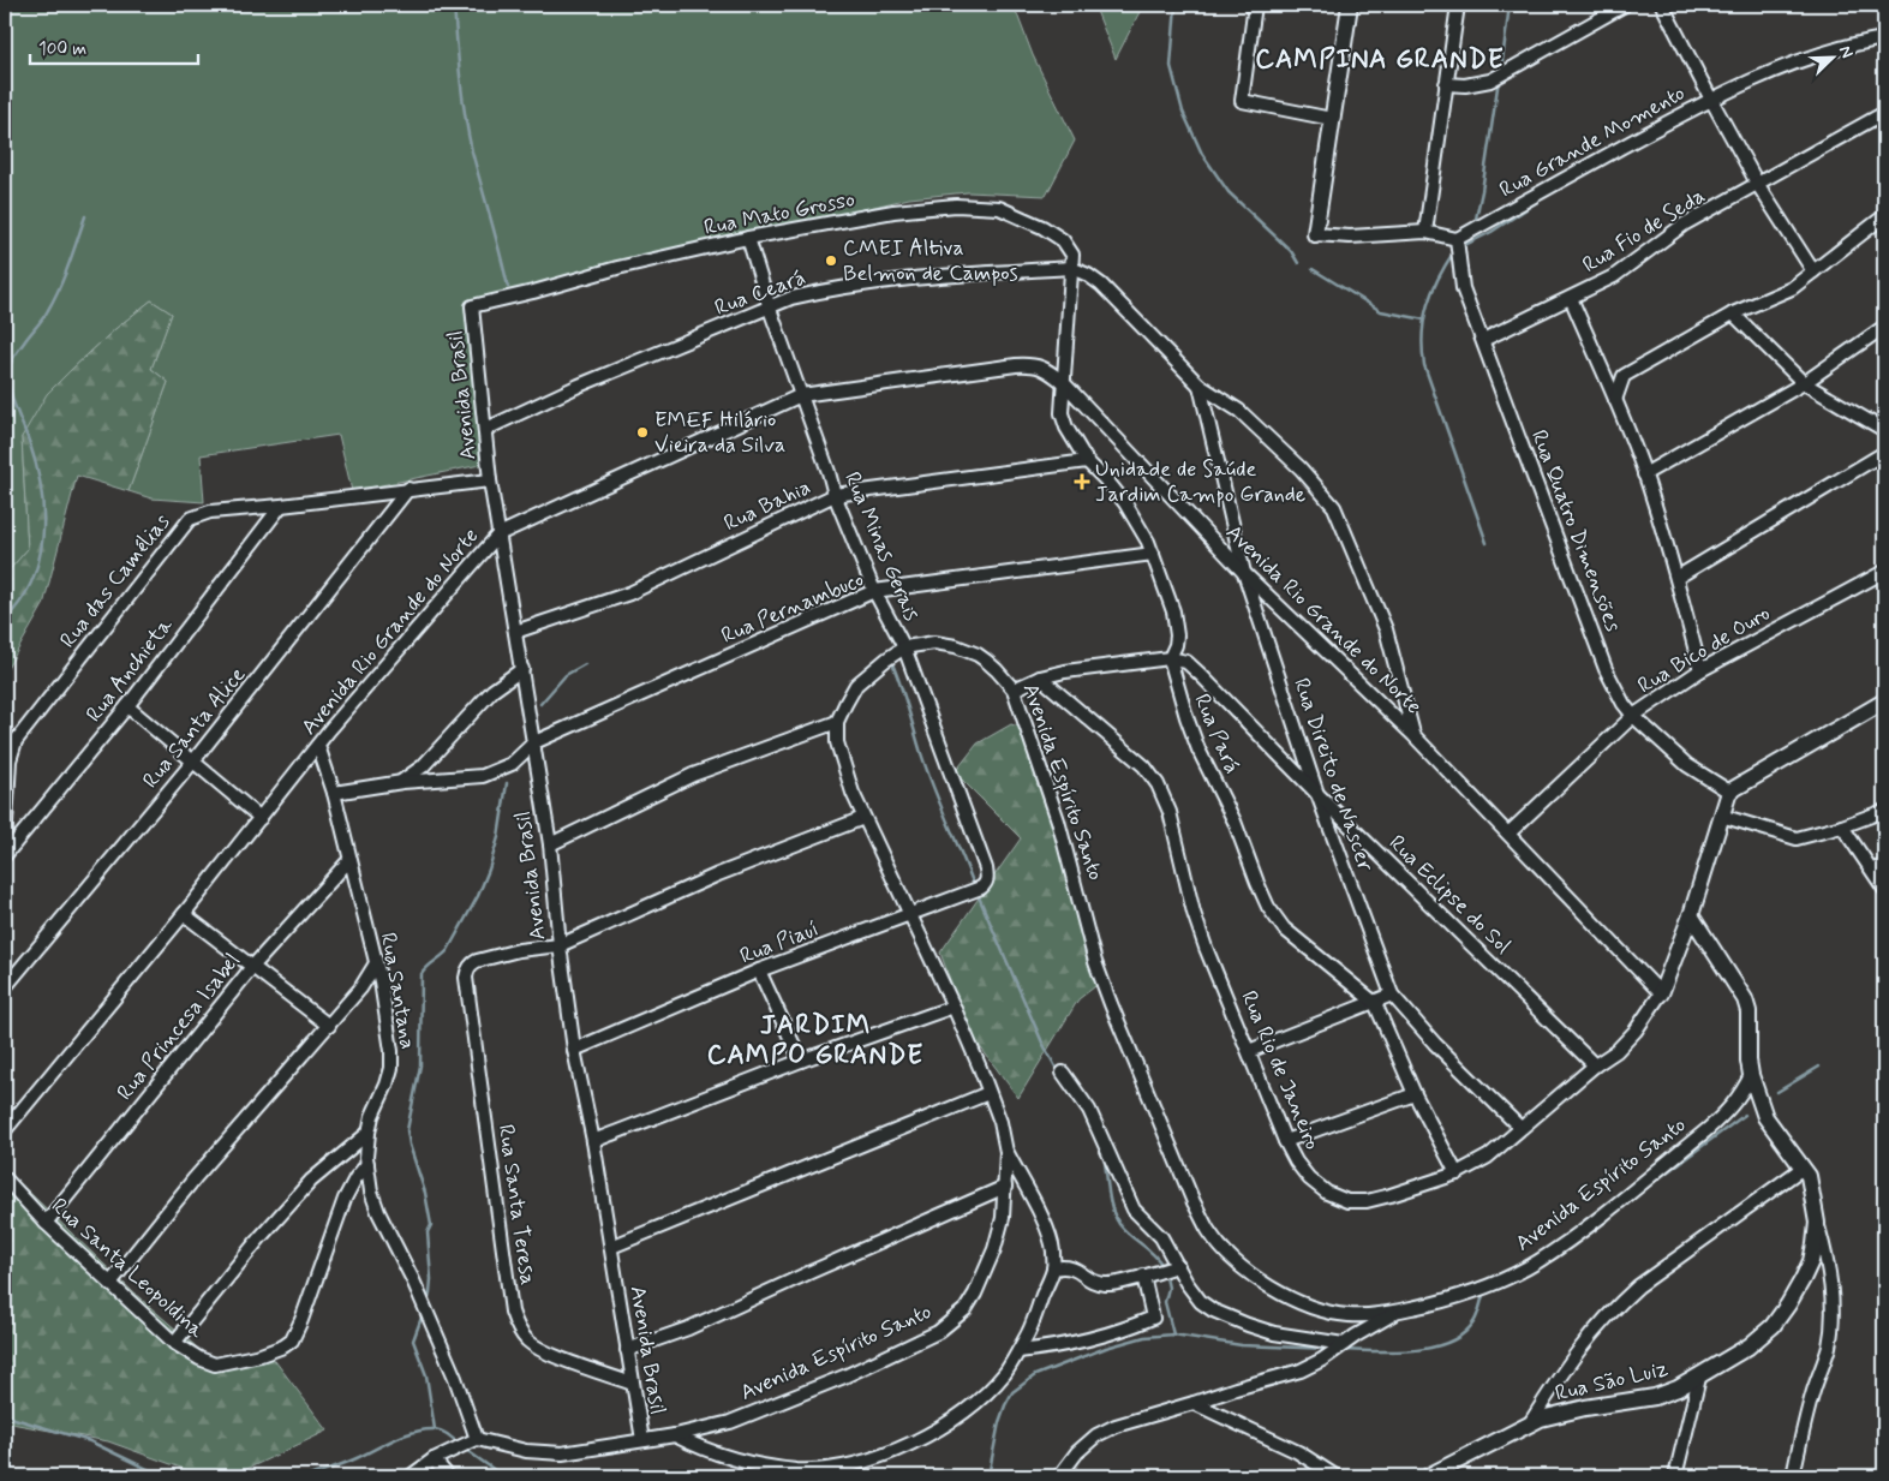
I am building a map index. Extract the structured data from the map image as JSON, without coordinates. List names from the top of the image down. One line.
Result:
{"streets":{"street":["Rua Grande Momento","Rua Mato Grosso","Rua Fio de Seda","Rua Ceará","Avenida Brasil","Rua Bahia","Rua Quatro Dimensões","Rua Minas Gerais","Rua das Camélias","Rua Pernambuco","Avenida Rio Grande do Norte","Rua Bico de Ouro","Rua Anchieta","Rua Santa Alice","Rua Pará","Rua Direito de Nascer","Avenida Espírito Santo","Rua Eclipse do Sol","Rua Piauí","Rua Santana","Rua Princesa Isabel","Rua Rio de Janeiro","Rua Santa Teresa","Rua Santa Leopoldina","Rua São Luiz"]},"crossings":[["Rua Grande Momento","Rua Quatro Dimensões"],["Rua Mato Grosso","Rua Ceará"],["Rua Mato Grosso","Avenida Brasil"],["Rua Mato Grosso","Rua Minas Gerais"],["Rua Mato Grosso","Rua Pará"],["Rua Fio de Seda","Rua Quatro Dimensões"],["Rua Ceará","Avenida Brasil"],["Rua Ceará","Rua Minas Gerais"],["Rua Ceará","Rua Pará"],["Avenida Brasil","Rua Bahia"],["Avenida Brasil","Rua das Camélias"],["Avenida Brasil","Rua Pernambuco"],["Avenida Brasil","Avenida Rio Grande do Norte"],["Avenida Brasil","Avenida Espírito Santo"],["Avenida Brasil","Rua Piauí"],["Avenida Brasil","Rua Santa Teresa"],["Rua Bahia","Rua Minas Gerais"],["Rua Bahia","Rua Pará"],["Rua Quatro Dimensões","Rua Bico de Ouro"],["Rua Quatro Dimensões","Rua Rio de Janeiro"],["Rua Minas Gerais","Rua Pernambuco"],["Rua Minas Gerais","Avenida Rio Grande do Norte"],["Rua Minas Gerais","Avenida Espírito Santo"],["Rua Minas Gerais","Rua Piauí"],["Rua das Camélias","Rua Anchieta"],["Rua das Camélias","Rua Santa Alice"],["Rua Pernambuco","Rua Pará"],["Rua Pernambuco","Rua Santana"],["Avenida Rio Grande do Norte","Rua Bico de Ouro"],["Avenida Rio Grande do Norte","Rua Pará"],["Avenida Rio Grande do Norte","Rua Direito de Nascer"],["Avenida Rio Grande do Norte","Rua Santana"],["Avenida Rio Grande do Norte","Rua Rio de Janeiro"],["Rua Pará","Rua Eclipse do Sol"],["Rua Pará","Rua Rio de Janeiro"],["Rua Direito de Nascer","Rua Eclipse do Sol"],["Rua Direito de Nascer","Rua Rio de Janeiro"],["Avenida Espírito Santo","Rua Piauí"],["Avenida Espírito Santo","Rua Santana"],["Avenida Espírito Santo","Rua São Luiz"],["Rua Eclipse do Sol","Rua Rio de Janeiro"],["Rua Santana","Rua Princesa Isabel"],["Rua Santana","Rua Santa Leopoldina"],["Rua Princesa Isabel","Rua Santa Leopoldina"]],"districts":["CAMPINA GRANDE","JARDIM CAMPO GRANDE"],"places":{"other":["CMEI Altiva Belmon de Campos","EMEF Hilário Vieira da Silva"],"health":["Unidade de Saúde Jardim Campo Grande"]},"scale_bar":"100 m","north":"top right"}
